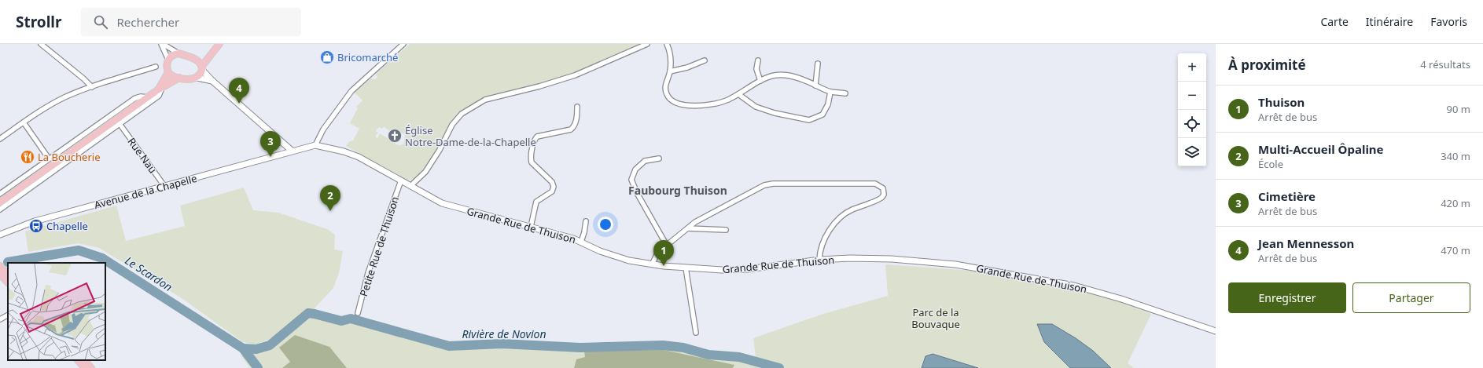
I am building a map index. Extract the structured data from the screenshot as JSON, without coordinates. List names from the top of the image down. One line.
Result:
{"streets":{"street":["Rue Nau","Avenue de la Chapelle","Grande Rue de Thuison","Petite Rue de Thuison"]},"crossings":[["Rue Nau","Avenue de la Chapelle"],["Avenue de la Chapelle","Grande Rue de Thuison"],["Grande Rue de Thuison","Petite Rue de Thuison"]],"districts":["Faubourg Thuison"],"water":["Le Scardon","Rivière de Novion"],"parks":["Parc de la Bouvaque"],"places":{"shop":["Bricomarché"],"church":["Église Notre-Dame-de-la-Chapelle"],"restaurant":["La Boucherie"],"bus stop":["Chapelle"]},"page":{"header":"Strollr","search":"Rechercher","nav":["Carte","Itinéraire","Favoris"],"heading":["À proximité","4 résultats"],"map_buttons":["+","−"],"pins":["4","3","2","1"],"list":[{"mark":"1","name":"Thuison","note":"Arrêt de bus","value":"90 m"},{"mark":"2","name":"Multi-Accueil Ôpaline","note":"École","value":"340 m"},{"mark":"3","name":"Cimetière","note":"Arrêt de bus","value":"420 m"},{"mark":"4","name":"Jean Mennesson","note":"Arrêt de bus","value":"470 m"}],"buttons":["Enregistrer","Partager"]}}
